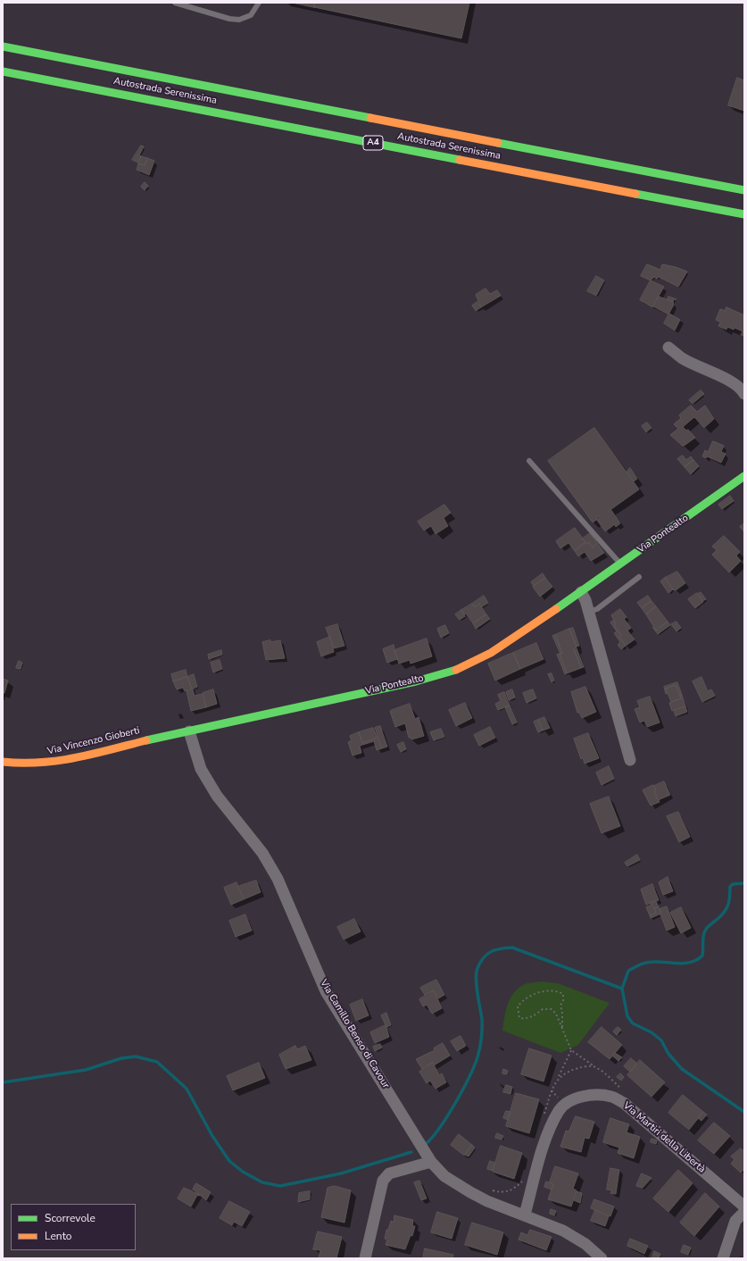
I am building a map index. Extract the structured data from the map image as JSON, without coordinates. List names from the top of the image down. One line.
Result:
{"streets":{"main road":["Autostrada Serenissima","A4","Via Pontealto","Via Vincenzo Gioberti"],"street":["Via Camillo Benso di Cavour","Via Martiri della Libertà"]},"crossings":[["Via Pontealto","Via Vincenzo Gioberti"],["Via Pontealto","Via Camillo Benso di Cavour"],["Via Vincenzo Gioberti","Via Camillo Benso di Cavour"],["Via Camillo Benso di Cavour","Via Martiri della Libertà"]],"legend":["Scorrevole","Lento"]}
